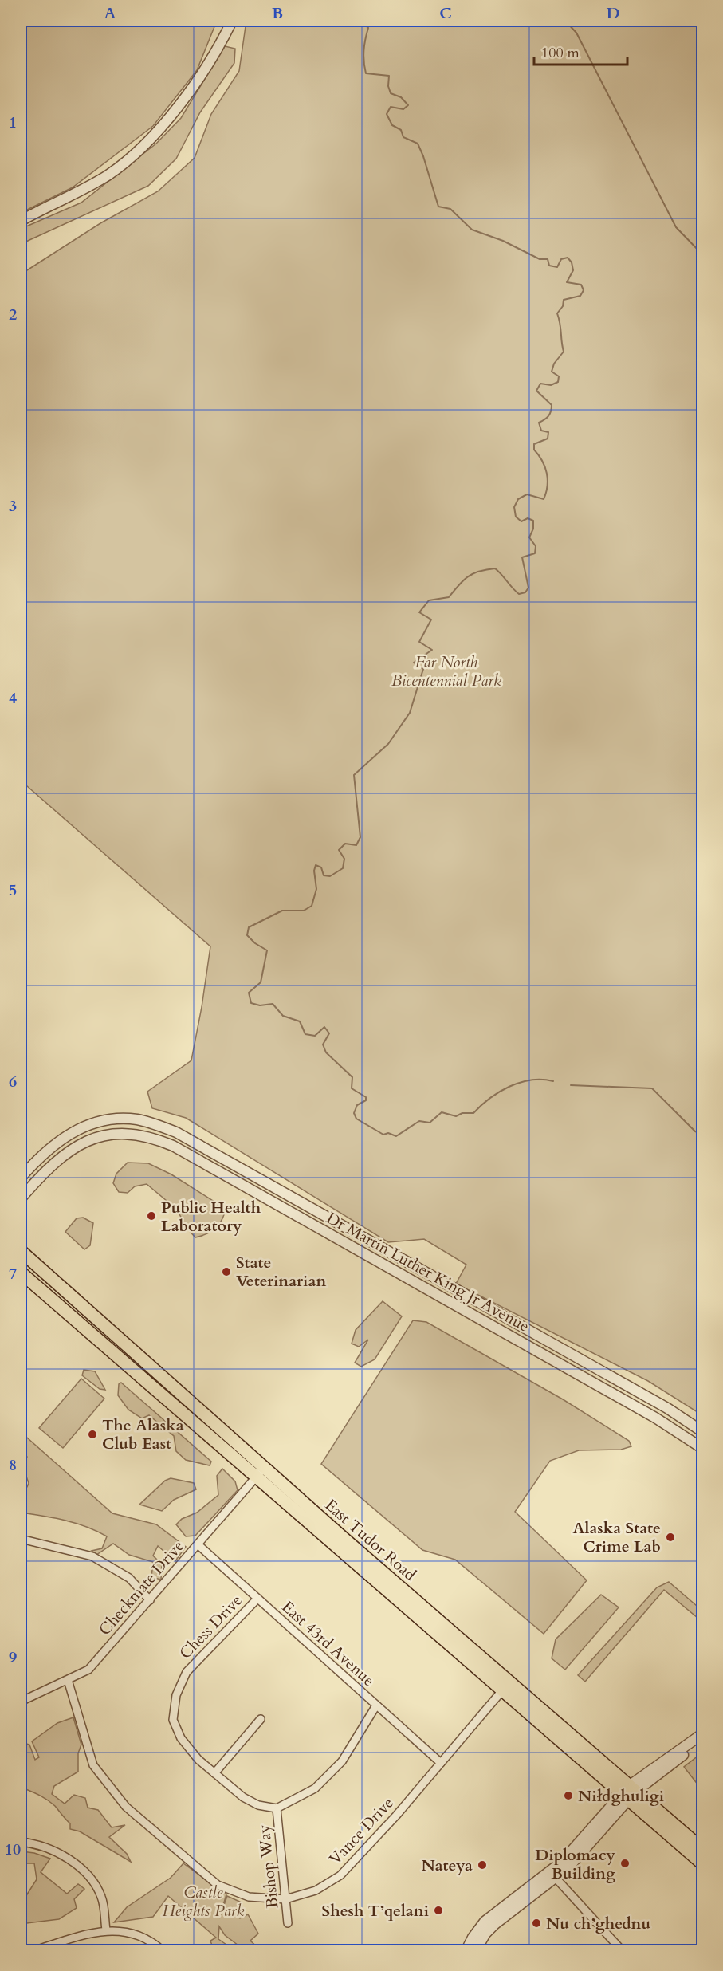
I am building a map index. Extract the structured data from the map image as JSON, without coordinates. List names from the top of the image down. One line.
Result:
{"streets":{"main road":["East Tudor Road"],"street":["Dr Martin Luther King Jr Avenue","Checkmate Drive","Chess Drive","East 43rd Avenue","Vance Drive","Bishop Way"]},"crossings":[["East Tudor Road","Checkmate Drive"],["East Tudor Road","Vance Drive"],["Checkmate Drive","East 43rd Avenue"],["Checkmate Drive","Vance Drive"],["Chess Drive","East 43rd Avenue"],["Chess Drive","Bishop Way"],["East 43rd Avenue","Vance Drive"],["Vance Drive","Bishop Way"]],"parks":["Far North Bicentennial Park","Castle Heights Park"],"places":["Public Health Laboratory","State Veterinarian","The Alaska Club East","Alaska State Crime Lab","Niłdghuligi","Diplomacy Building","Nateya","Shesh T’qelani","Nu ch’ghednu"],"scale_bar":"100 m","grid":{"columns":["A","B","C","D"],"rows":["1","2","3","4","5","6","7","8","9","10"]}}
